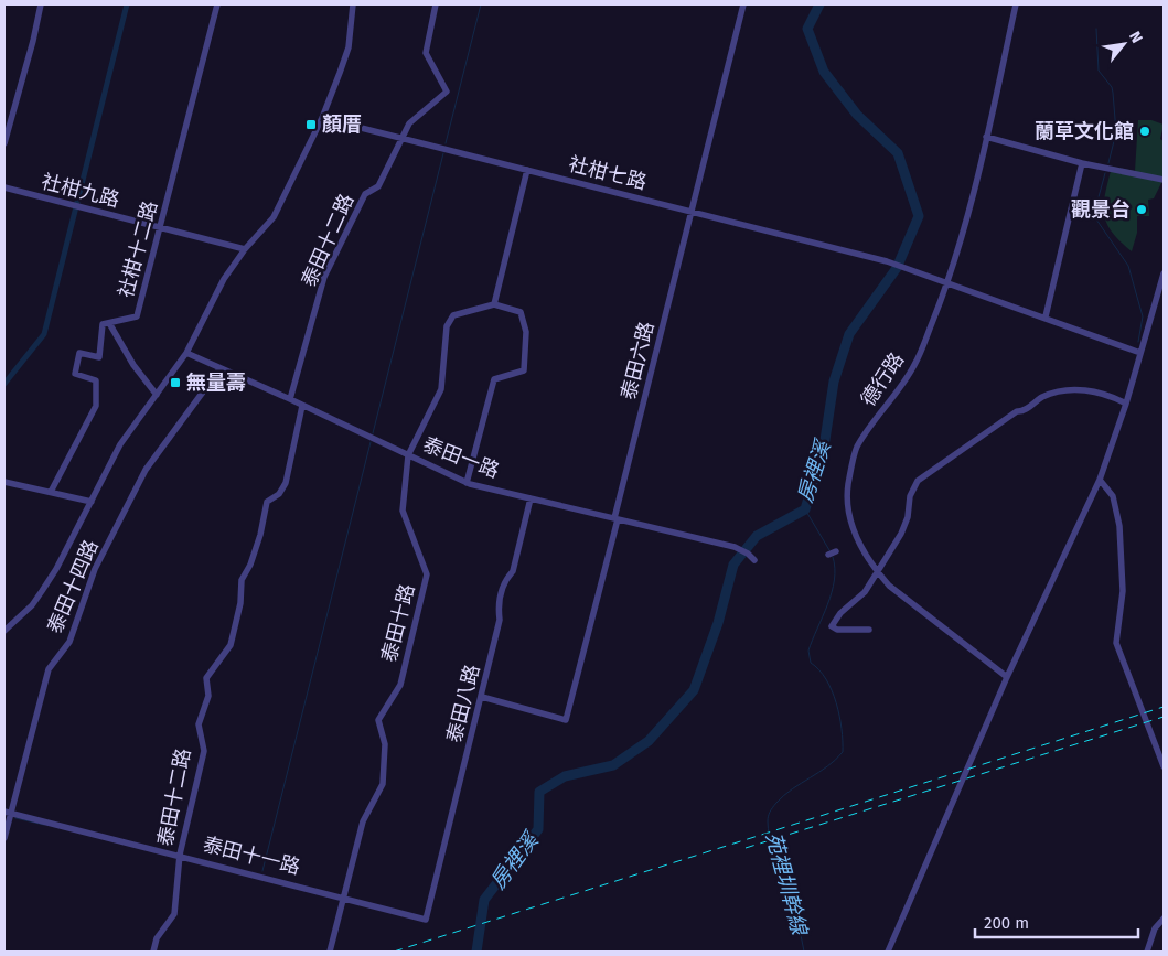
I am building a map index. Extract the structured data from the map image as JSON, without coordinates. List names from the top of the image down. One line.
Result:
{"streets":{"street":["社柑七路","社柑九路","泰田十二路","社柑十二路","泰田六路","德行路","泰田一路","泰田十四路","泰田十路","泰田八路","泰田十一路"]},"crossings":[["社柑七路","泰田十二路"],["社柑七路","泰田六路"],["社柑七路","德行路"],["社柑九路","社柑十二路"],["泰田十二路","泰田一路"],["泰田十二路","泰田十一路"],["泰田六路","泰田一路"],["泰田六路","泰田八路"],["泰田一路","泰田十四路"],["泰田一路","泰田十路"],["泰田一路","泰田八路"],["泰田十四路","泰田十一路"],["泰田十路","泰田十一路"],["泰田八路","泰田十一路"]],"water":["房裡溪","苑裡圳幹線"],"places":{"transit":["顏厝","無量壽"],"other":["蘭草文化館","觀景台"]},"scale_bar":"200 m","north":"top right"}
